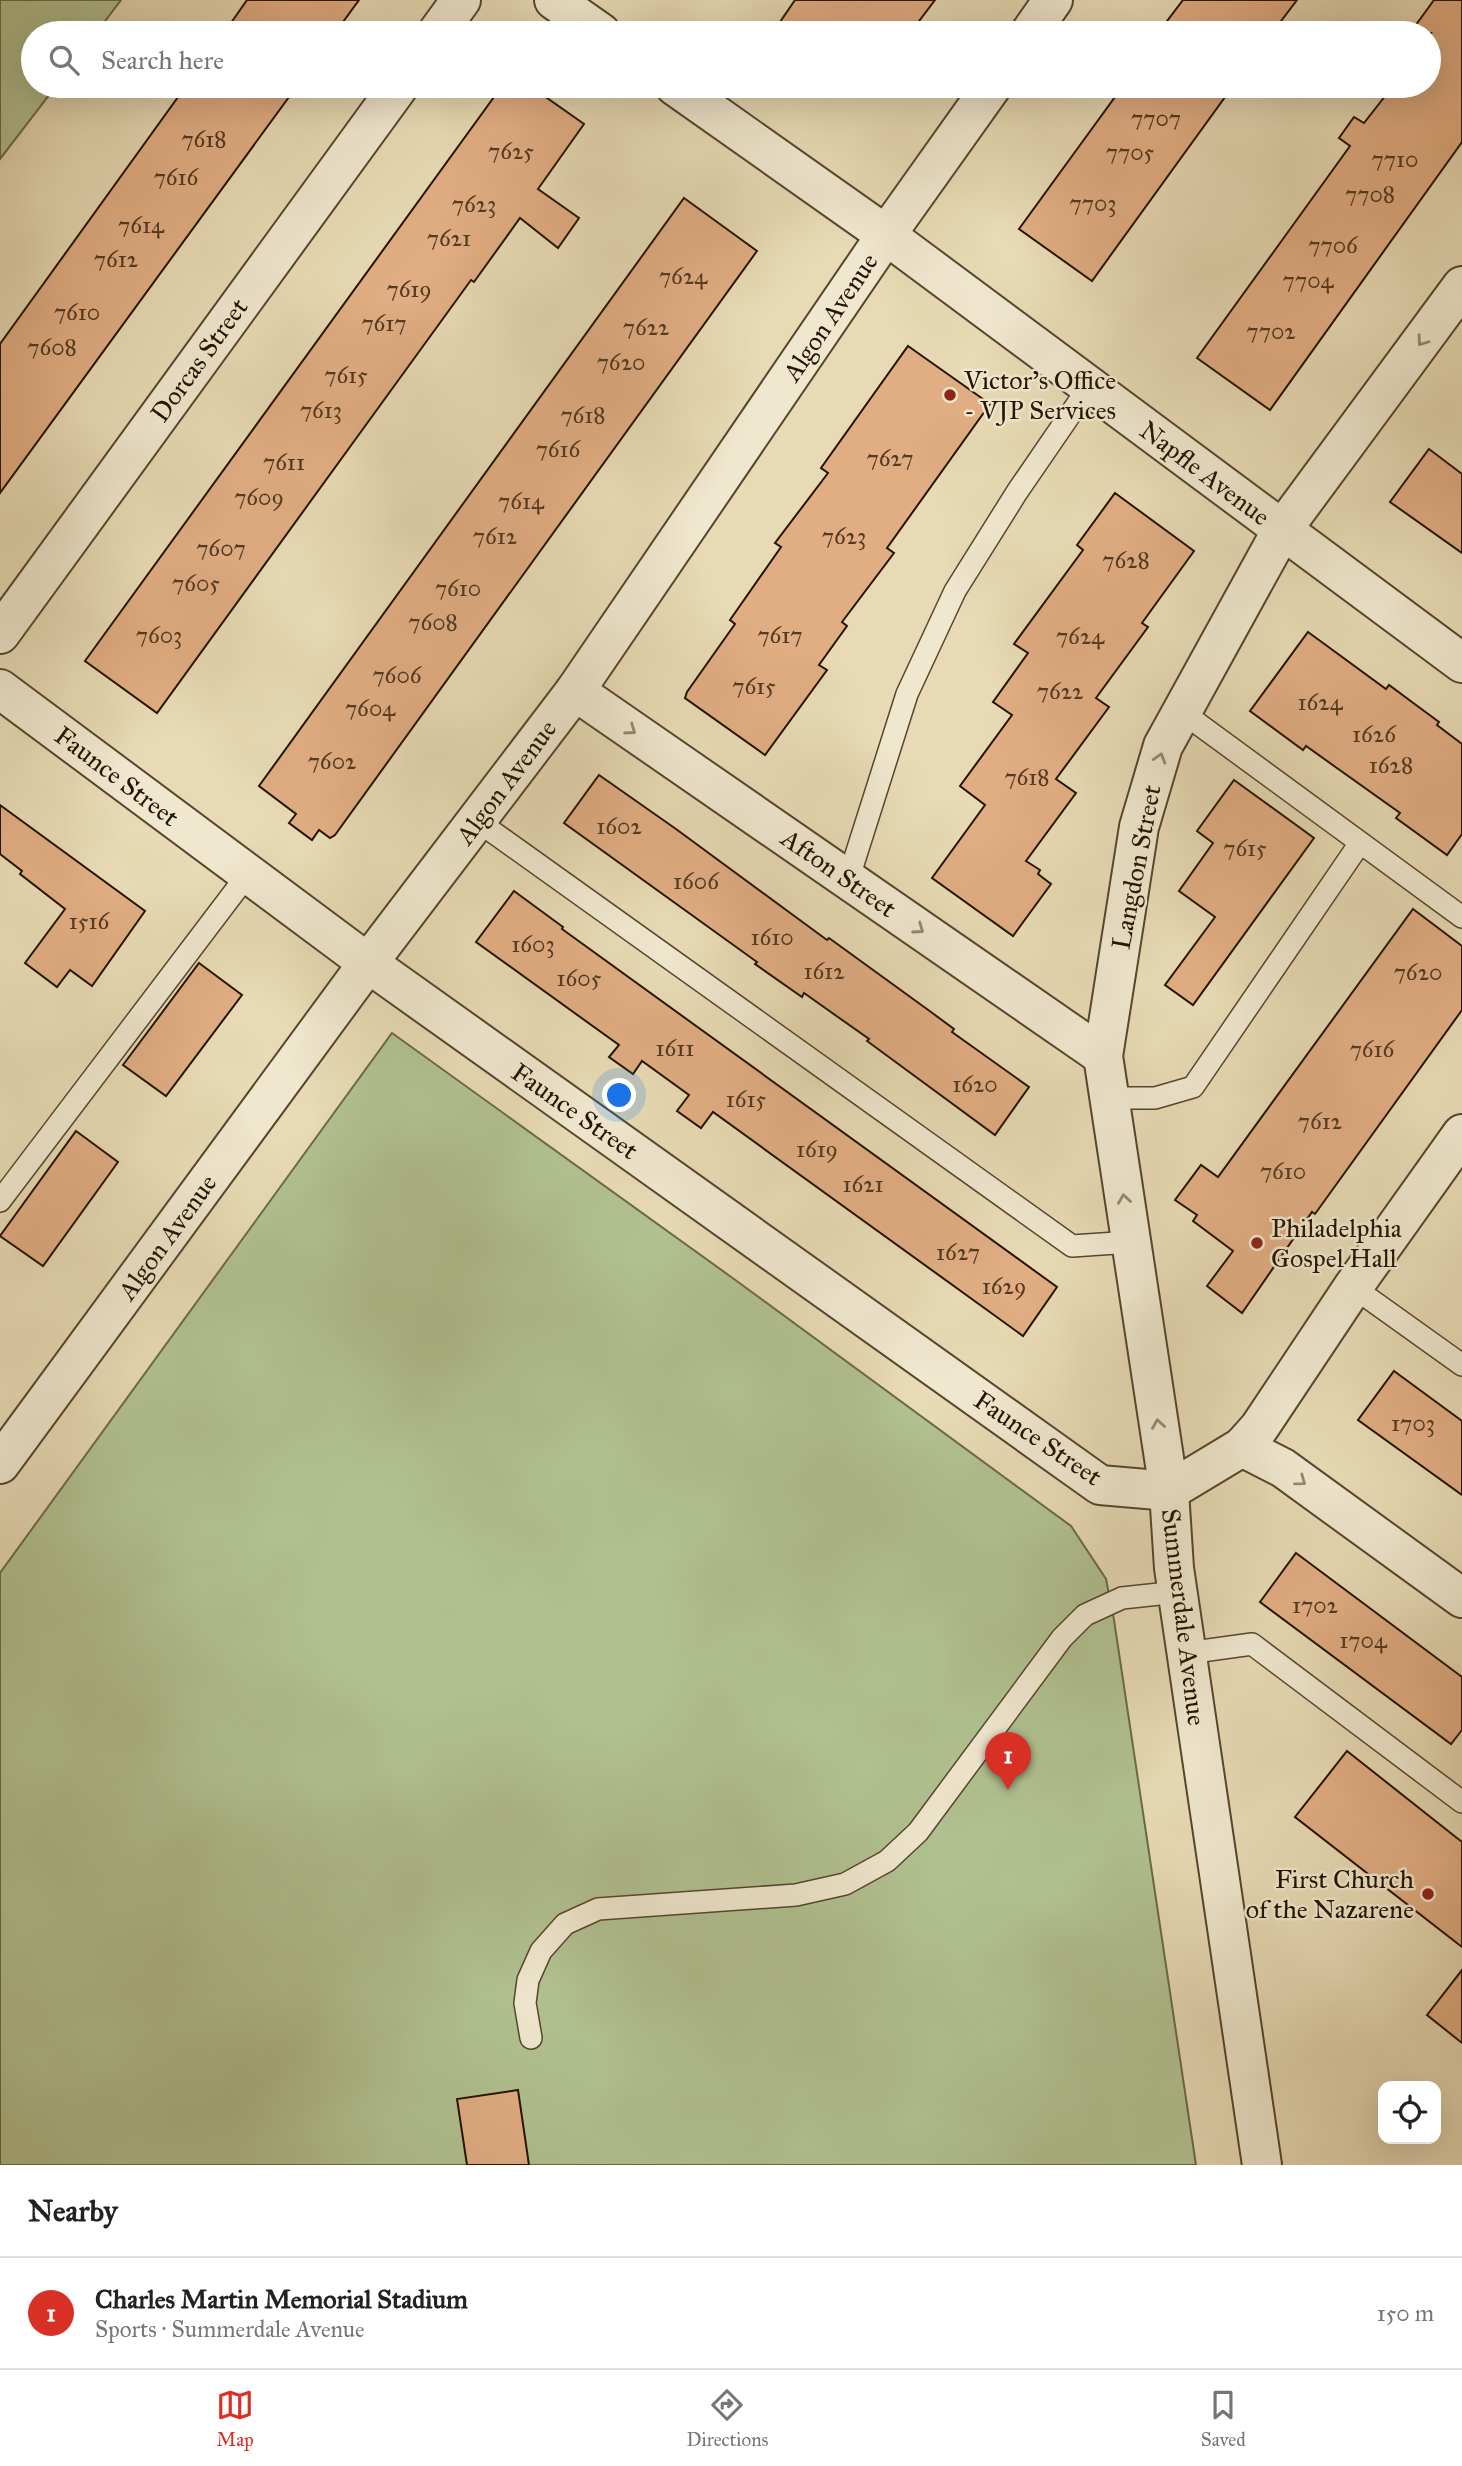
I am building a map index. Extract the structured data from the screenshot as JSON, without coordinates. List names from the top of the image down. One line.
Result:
{"streets":{"street":["Algon Avenue","Dorcas Street","Napfle Avenue","Faunce Street","Langdon Street","Afton Street","Summerdale Avenue"]},"crossings":[["Algon Avenue","Napfle Avenue"],["Algon Avenue","Faunce Street"],["Algon Avenue","Afton Street"],["Napfle Avenue","Langdon Street"],["Faunce Street","Langdon Street"],["Faunce Street","Summerdale Avenue"],["Langdon Street","Afton Street"],["Langdon Street","Summerdale Avenue"]],"one_way":["Afton Street"],"places":["Victor's Office - VJP Services","Philadelphia Gospel Hall","First Church of the Nazarene"],"house_numbers":["7707","7618","7625","7705","7710","7616","7708","7703","7623","7614","7621","7706","7612","7624","7704","7619","7610","7617","7622","7702","7608","7620","7615","7613","7618","7616","7627","7611","7609","7614","7612","7623","7607","7628","7605","7610","7608","7603","7617","7624","7606","7615","7622","1624","7604","1626","7602","1628","7618","1602","7615","1606","1516","1610","1603","1612","7620","1605","1611","7616","1620","1615","7612","1619","7610","1621","1627","1629","1703","1702","1704"],"page":{"search":"Search here","pins":"1","heading":"Nearby","list":[{"mark":"1","name":"Charles Martin Memorial Stadium","note":"Sports · Summerdale Avenue","value":"150 m"}],"nav":["Map","Directions","Saved"]}}
